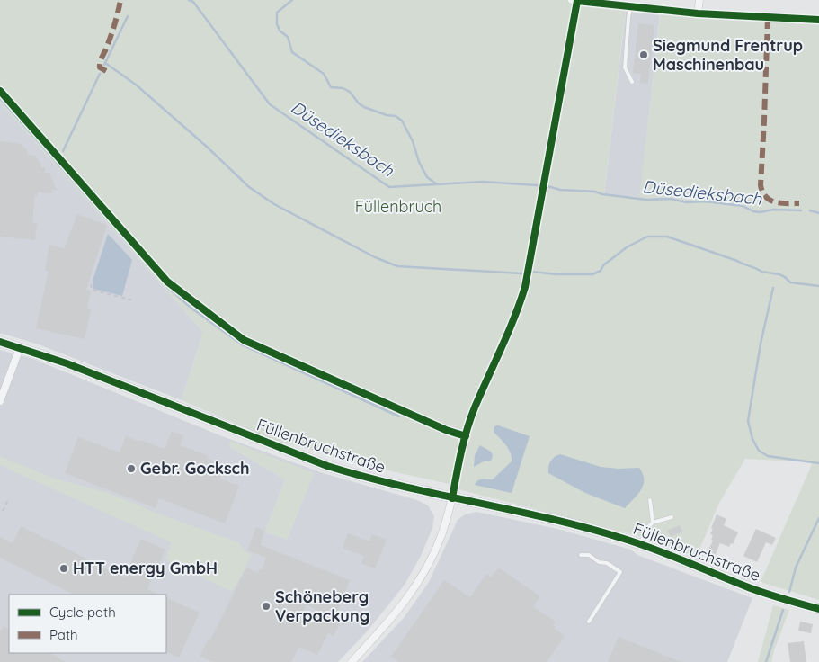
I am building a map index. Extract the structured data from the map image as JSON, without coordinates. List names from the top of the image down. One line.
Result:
{"streets":{"street":["Füllenbruchstraße"]},"water":["Düsedieksbach"],"parks":["Füllenbruch"],"places":["Siegmund Frentrup Maschinenbau","Gebr. Gocksch","HTT energy GmbH","Schöneberg Verpackung"],"legend":["Cycle path","Path"]}
